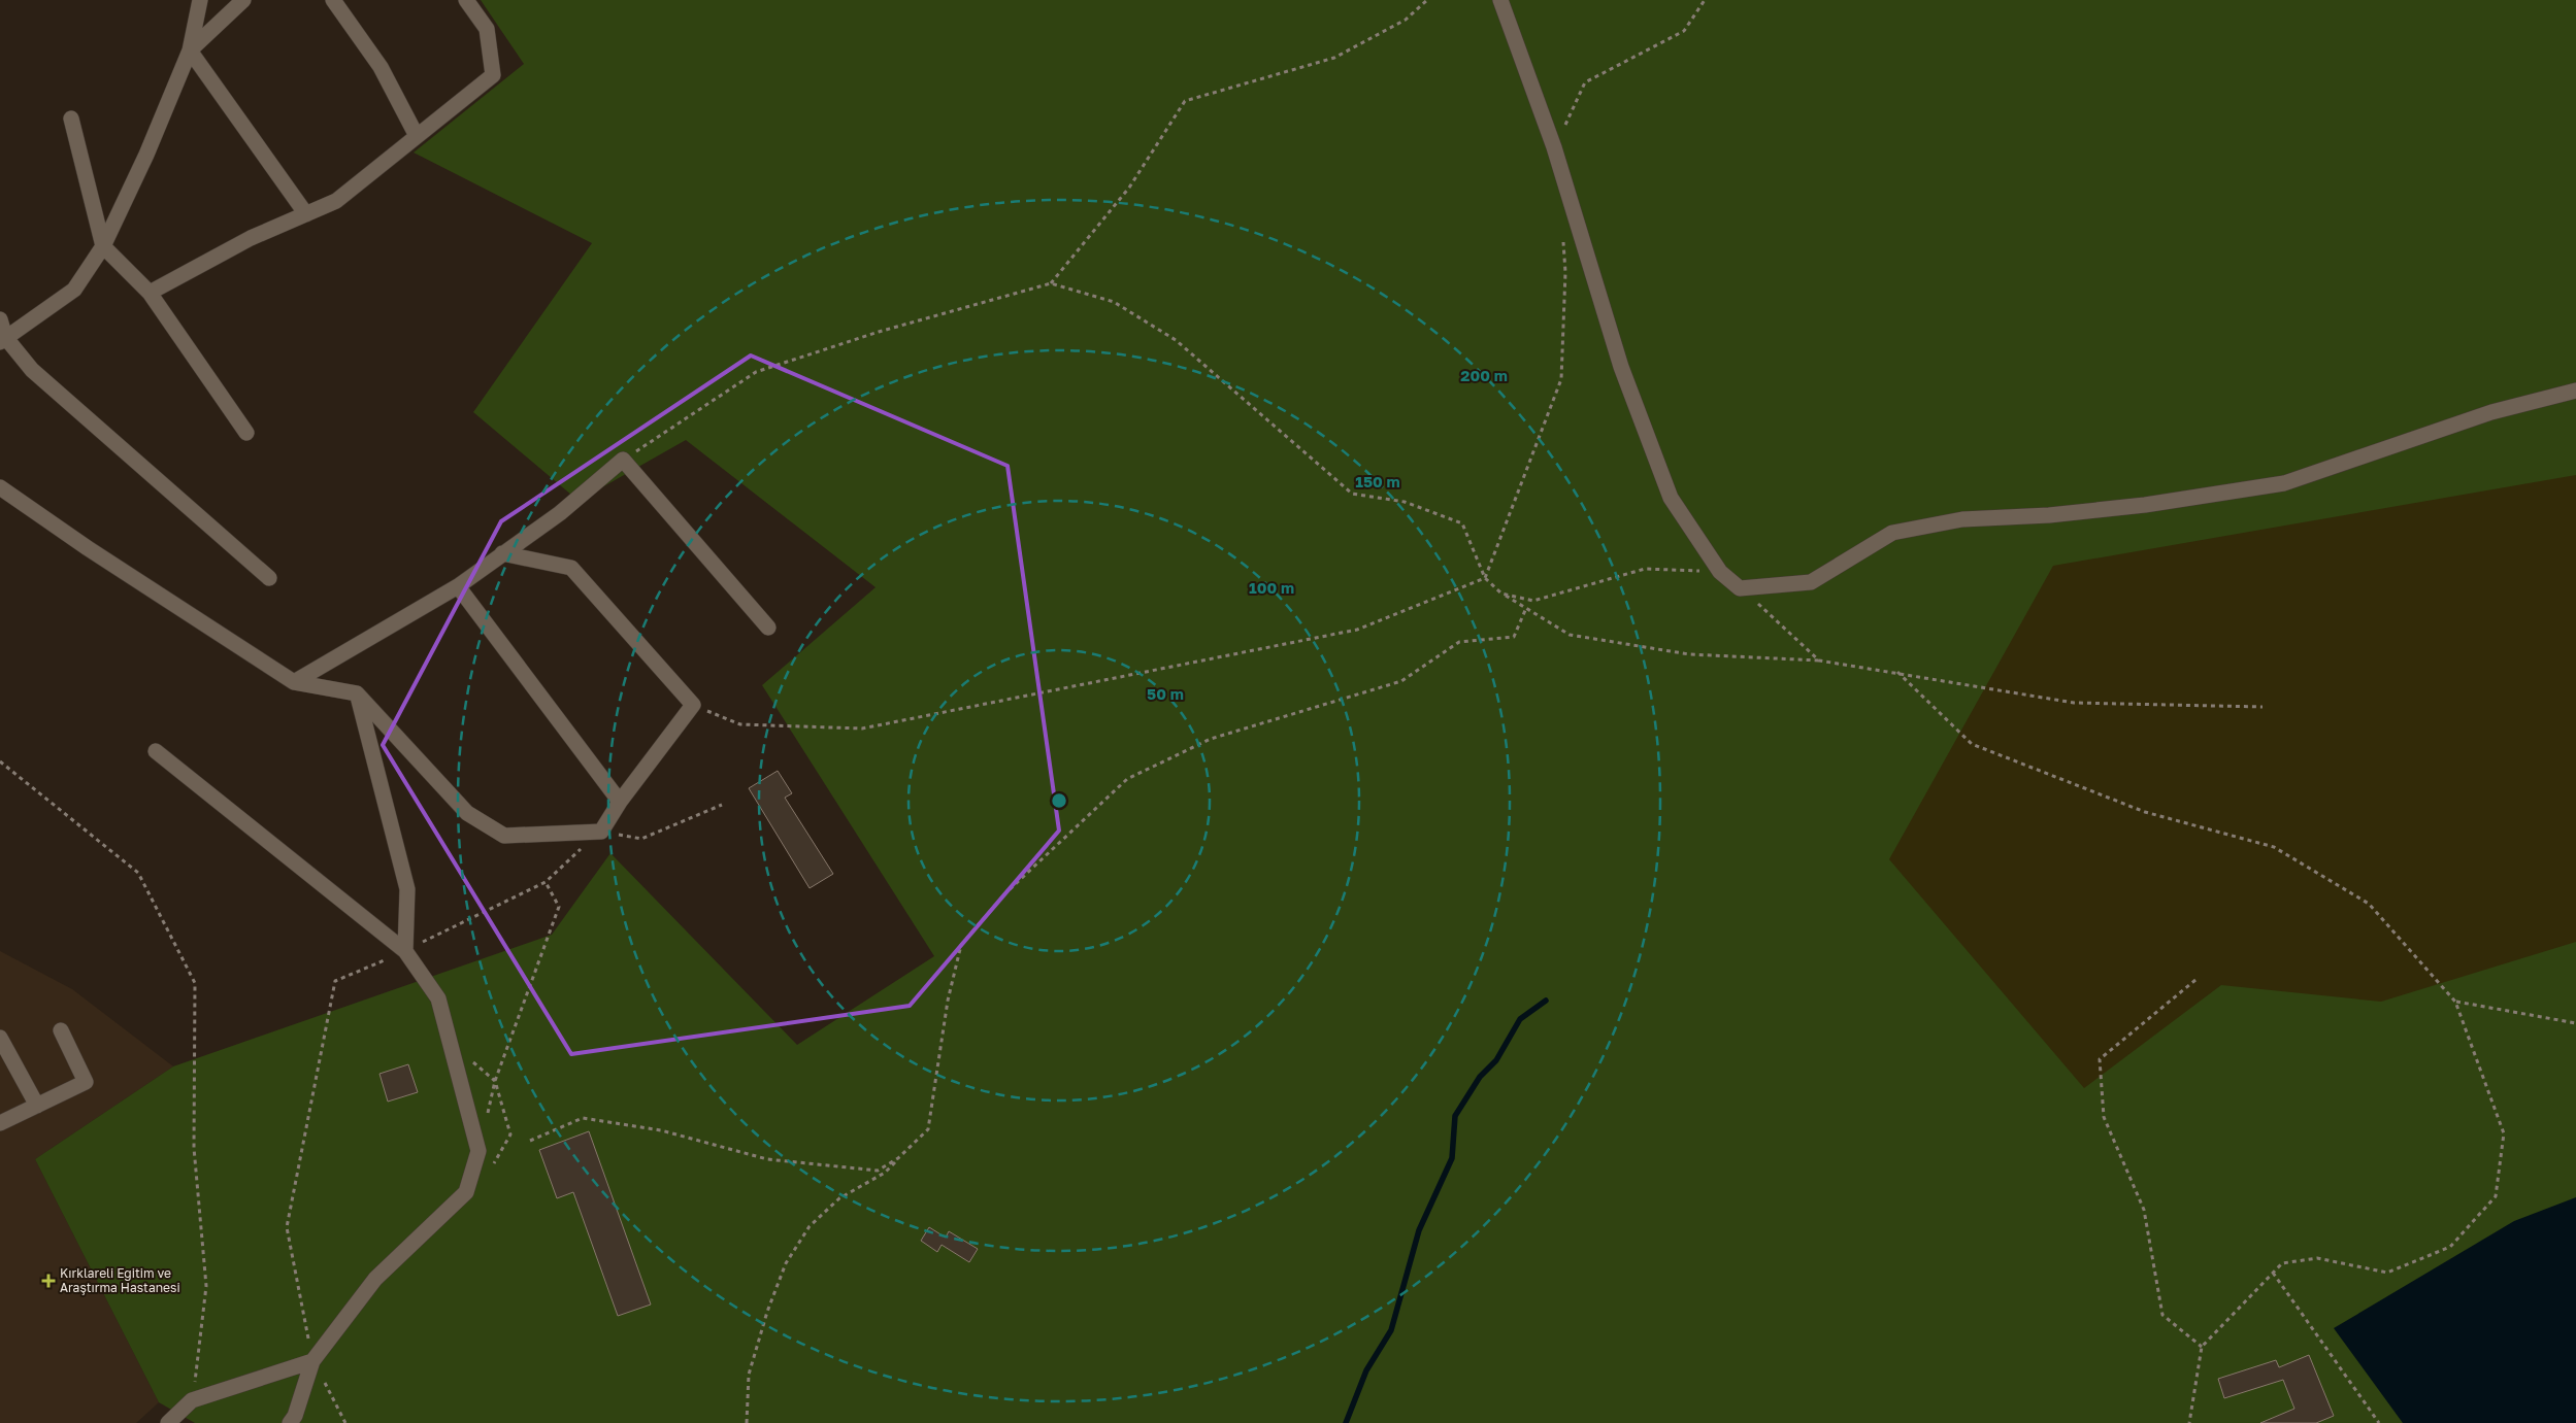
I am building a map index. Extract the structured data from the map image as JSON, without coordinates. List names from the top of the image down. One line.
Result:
{"places":{"health":["Kırklareli Eğitim ve Araştırma Hastanesi"]},"rings":["200 m","150 m","100 m","50 m"]}
